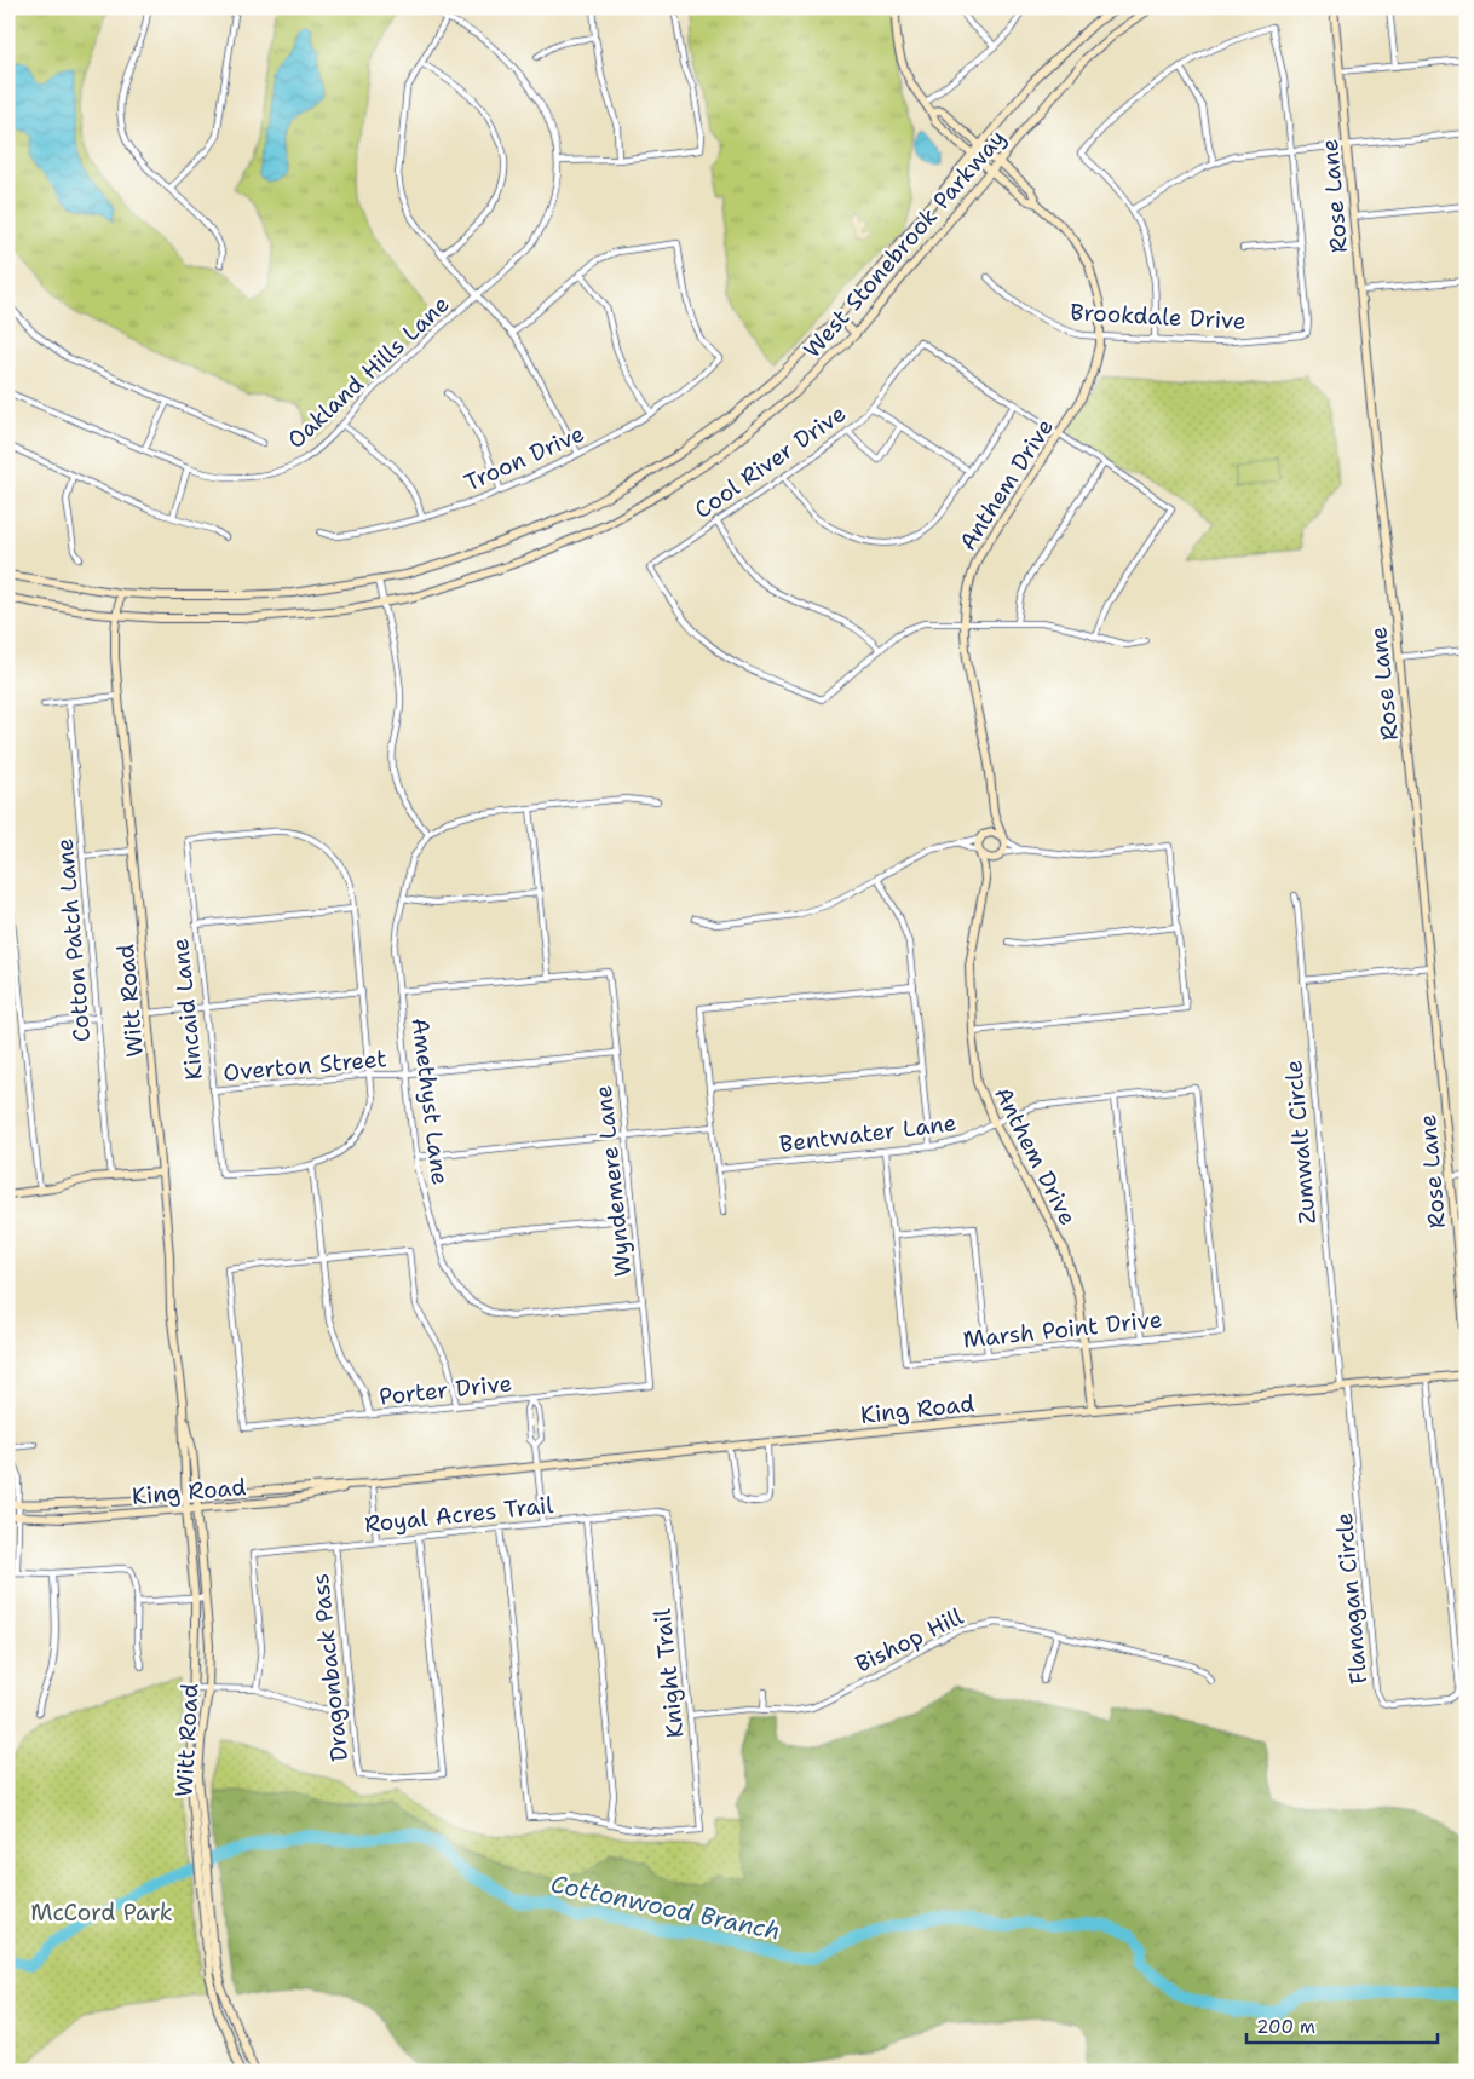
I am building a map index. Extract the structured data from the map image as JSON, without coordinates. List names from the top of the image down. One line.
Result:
{"streets":{"street":["Rose Lane","West Stonebrook Parkway","Brookdale Drive","Oakland Hills Lane","Troon Drive","Cool River Drive","Anthem Drive","Cotton Patch Lane","Witt Road","Kincaid Lane","Overton Street","Amethyst Lane","Bentwater Lane","Zumwalt Circle","Wyndemere Lane","Marsh Point Drive","Porter Drive","King Road","Royal Acres Trail","Flanagan Circle","Bishop Hill","Dragonback Pass","Knight Trail"]},"crossings":[["West Stonebrook Parkway","Anthem Drive"],["West Stonebrook Parkway","Witt Road"],["Brookdale Drive","Anthem Drive"],["Anthem Drive","Bentwater Lane"],["Anthem Drive","Marsh Point Drive"],["Anthem Drive","King Road"],["Witt Road","King Road"],["Kincaid Lane","Overton Street"],["Overton Street","Amethyst Lane"],["Overton Street","Wyndemere Lane"],["Amethyst Lane","Wyndemere Lane"],["Bentwater Lane","Marsh Point Drive"],["Zumwalt Circle","King Road"],["Zumwalt Circle","Flanagan Circle"],["Wyndemere Lane","Porter Drive"],["King Road","Flanagan Circle"],["Royal Acres Trail","Dragonback Pass"],["Royal Acres Trail","Knight Trail"],["Bishop Hill","Knight Trail"]],"water":["Cottonwood Branch"],"parks":["McCord Park"],"scale_bar":"200 m"}
